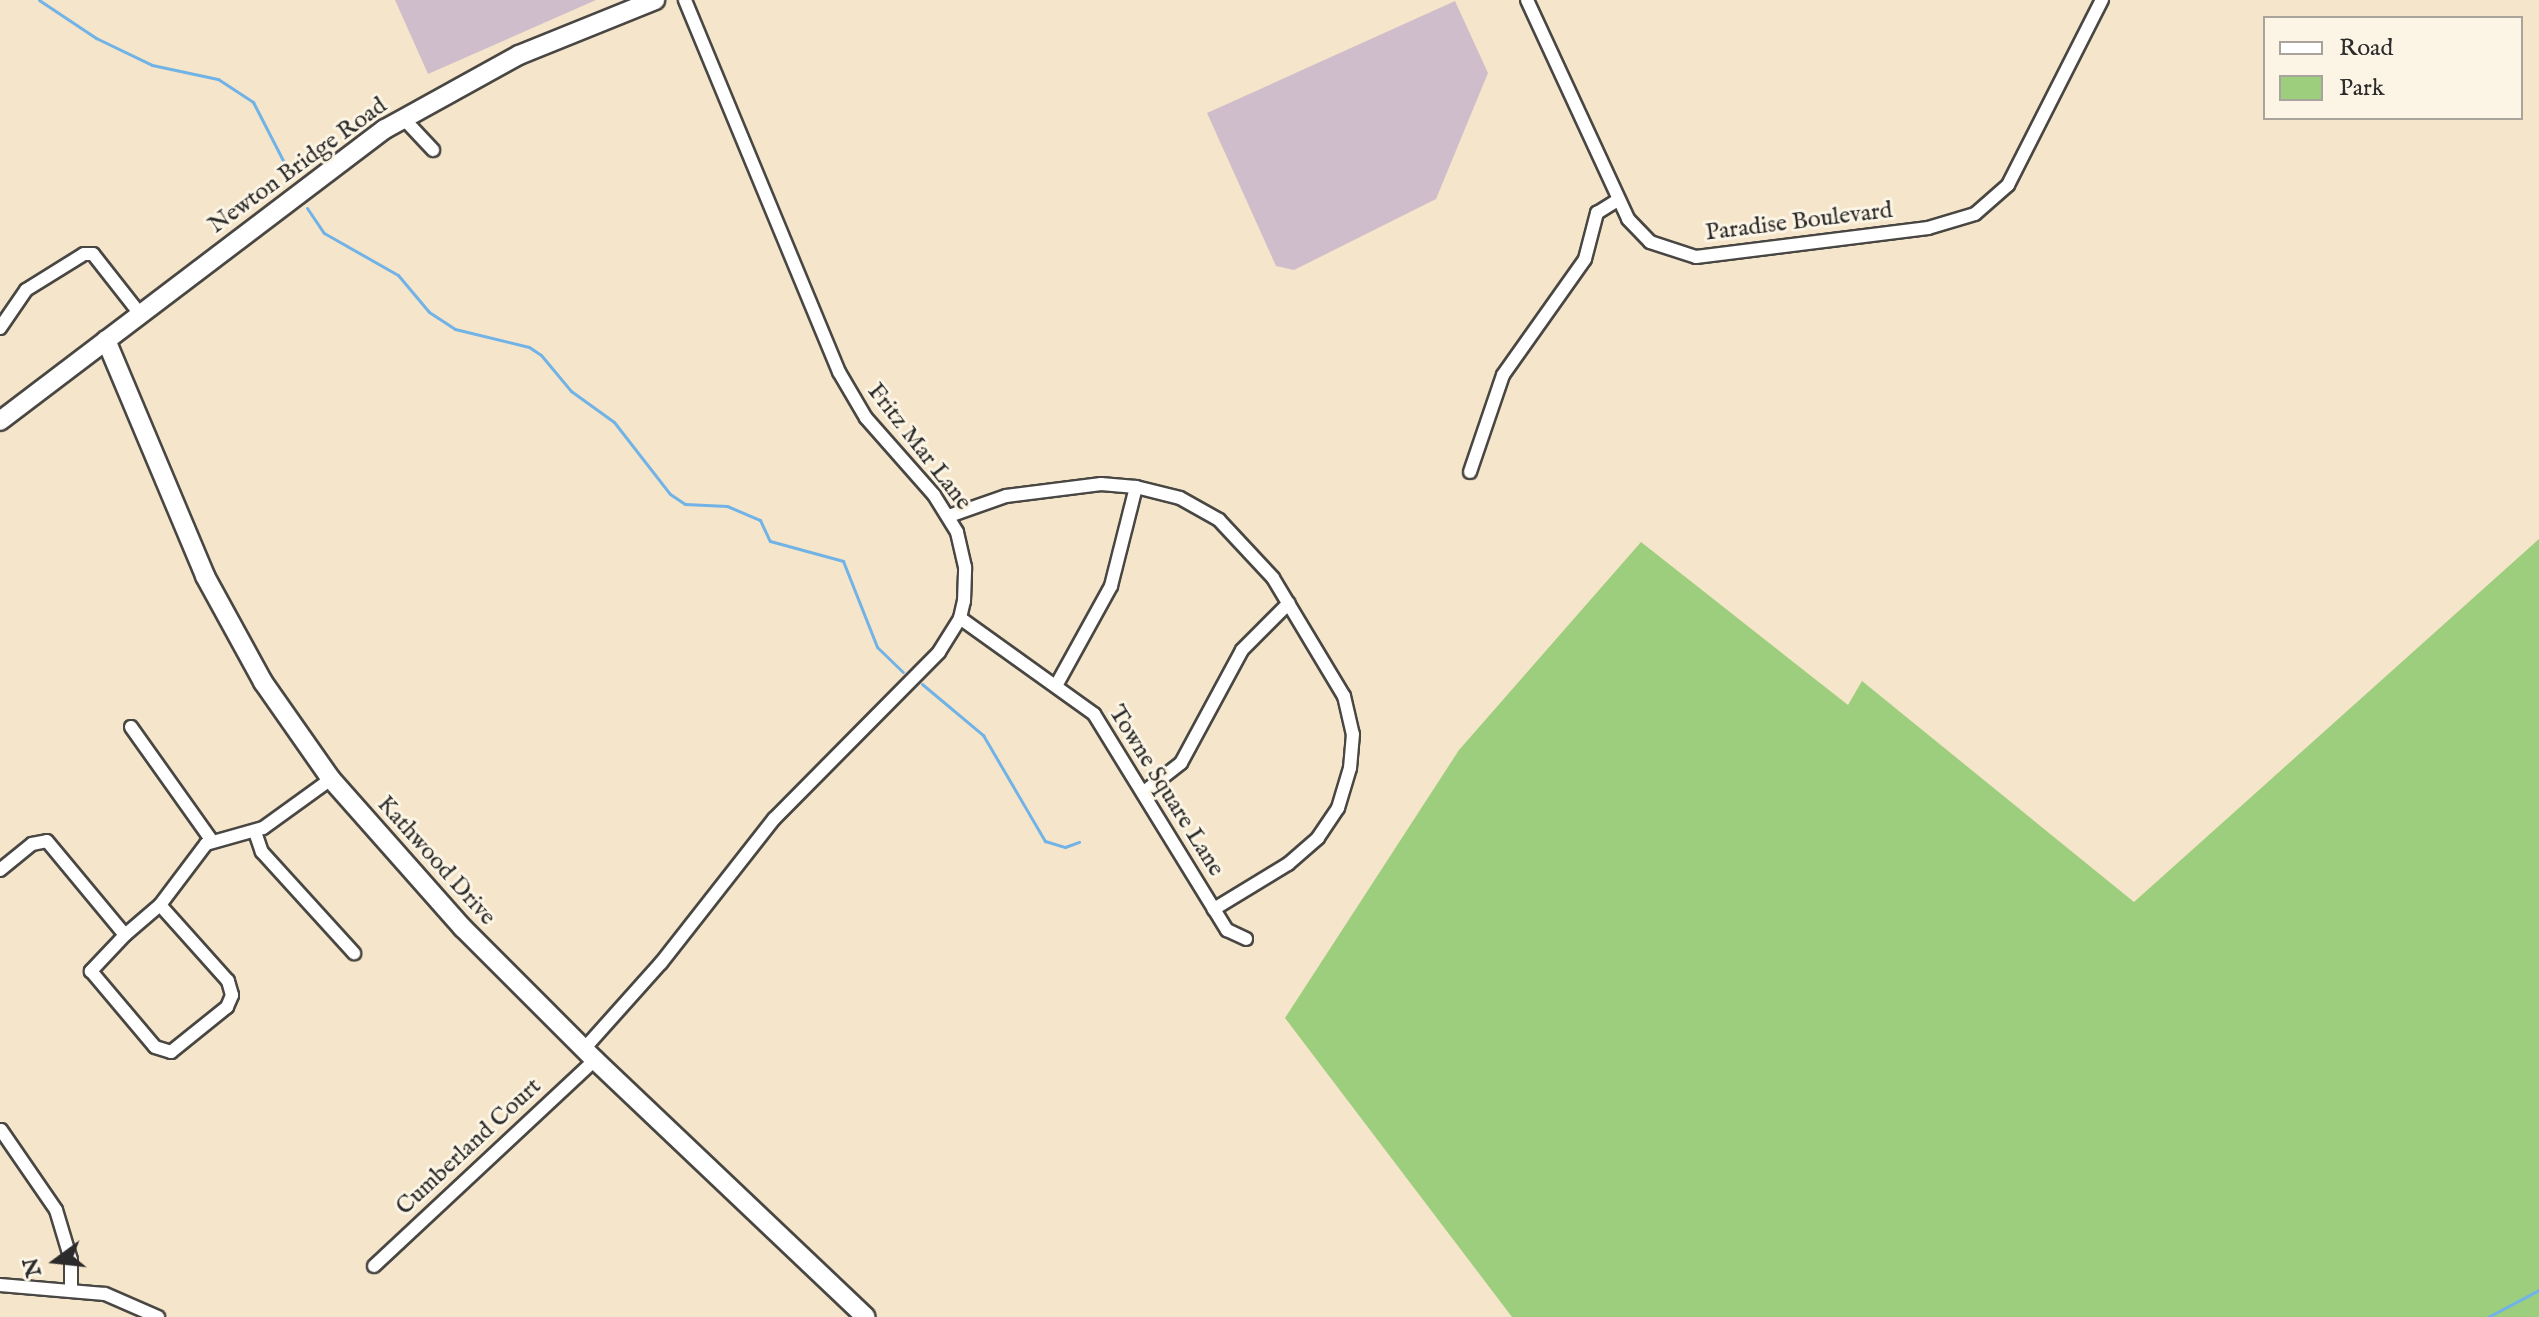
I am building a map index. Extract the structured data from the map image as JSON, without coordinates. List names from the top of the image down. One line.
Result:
{"streets":{"street":["Newton Bridge Road","Paradise Boulevard","Fritz Mar Lane","Towne Square Lane","Kathwood Drive","Cumberland Court"]},"crossings":[["Newton Bridge Road","Kathwood Drive"],["Fritz Mar Lane","Towne Square Lane"],["Fritz Mar Lane","Kathwood Drive"],["Fritz Mar Lane","Cumberland Court"],["Kathwood Drive","Cumberland Court"]],"legend":["Road","Park"],"north":"left"}
